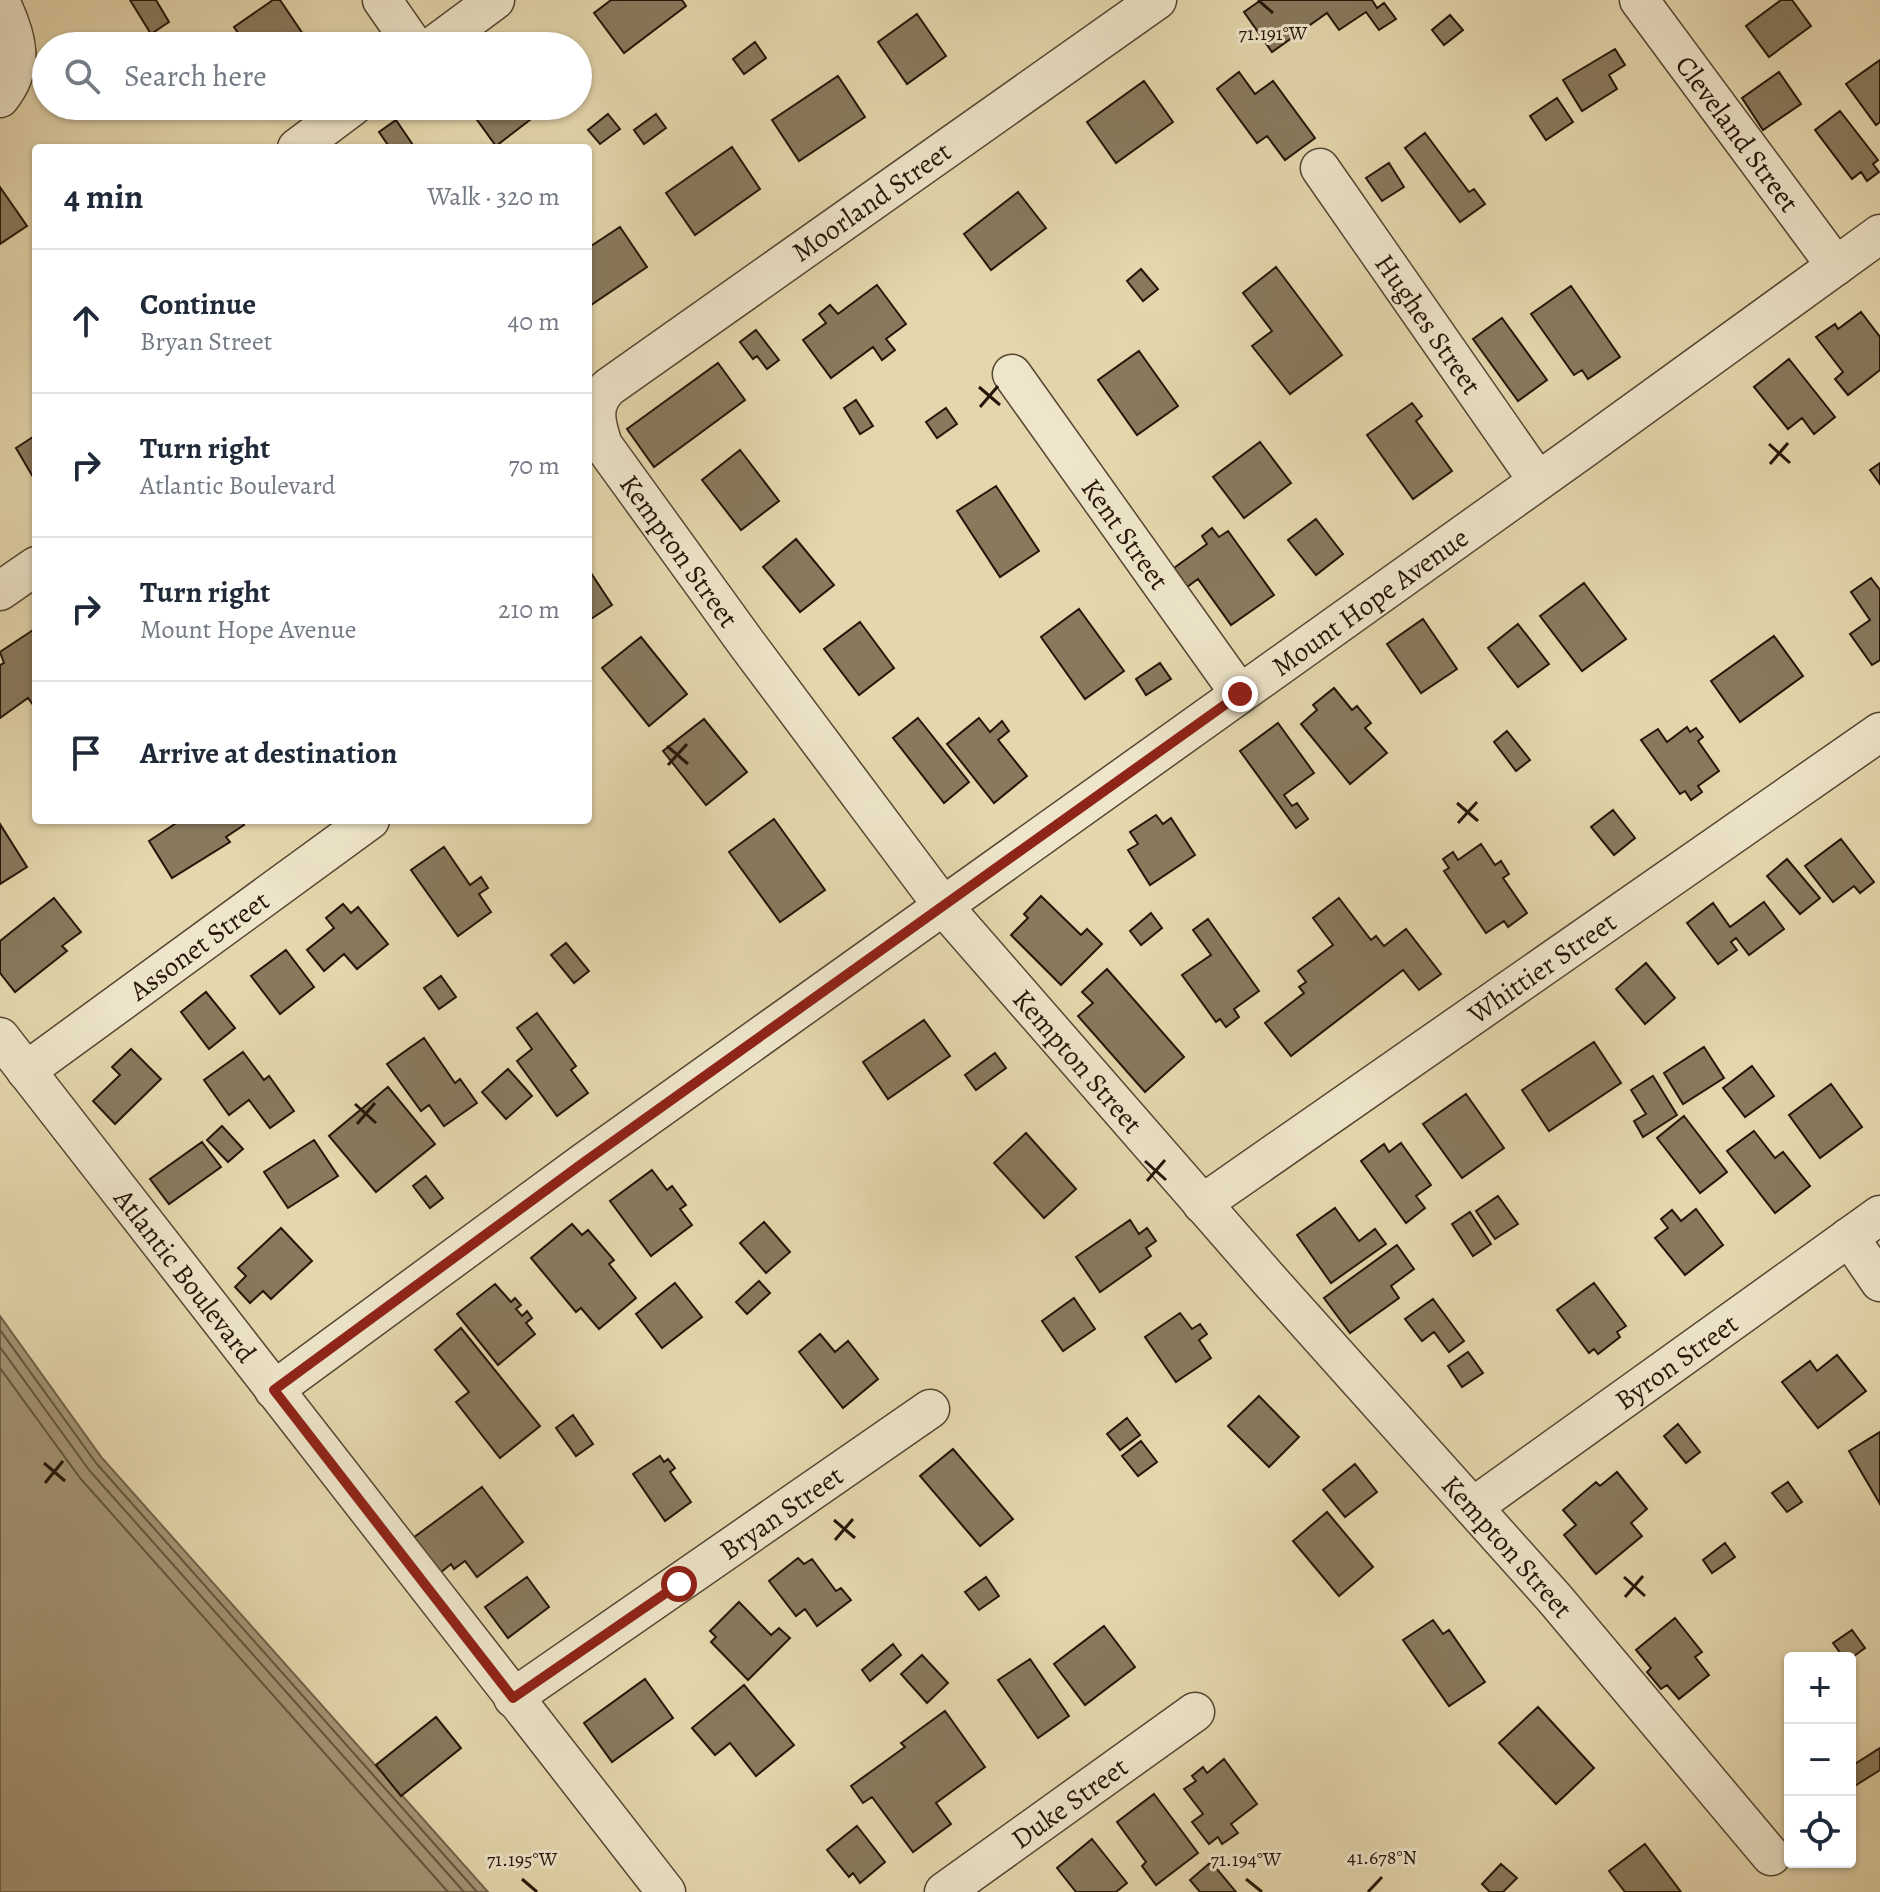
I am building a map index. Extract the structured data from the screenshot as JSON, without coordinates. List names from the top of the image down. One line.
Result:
{"streets":{"street":["Cleveland Street","Moorland Street","Hughes Street","Kent Street","Kempton Street","Mount Hope Avenue","Assonet Street","Whittier Street","Atlantic Boulevard","Byron Street","Bryan Street","Duke Street"]},"crossings":[["Cleveland Street","Mount Hope Avenue"],["Moorland Street","Kempton Street"],["Hughes Street","Mount Hope Avenue"],["Kent Street","Mount Hope Avenue"],["Kempton Street","Mount Hope Avenue"],["Kempton Street","Whittier Street"],["Kempton Street","Byron Street"],["Mount Hope Avenue","Atlantic Boulevard"],["Assonet Street","Atlantic Boulevard"],["Atlantic Boulevard","Bryan Street"]],"page":{"search":"Search here","heading":["4 min","Walk · 320 m"],"list":[["Continue","Bryan Street","40 m"],["Turn right","Atlantic Boulevard","70 m"],["Turn right","Mount Hope Avenue","210 m"],"Arrive at destination"],"map_buttons":["+","−"]},"coordinates":["71.191°W","41.678°N","71.195°W","71.194°W"]}
